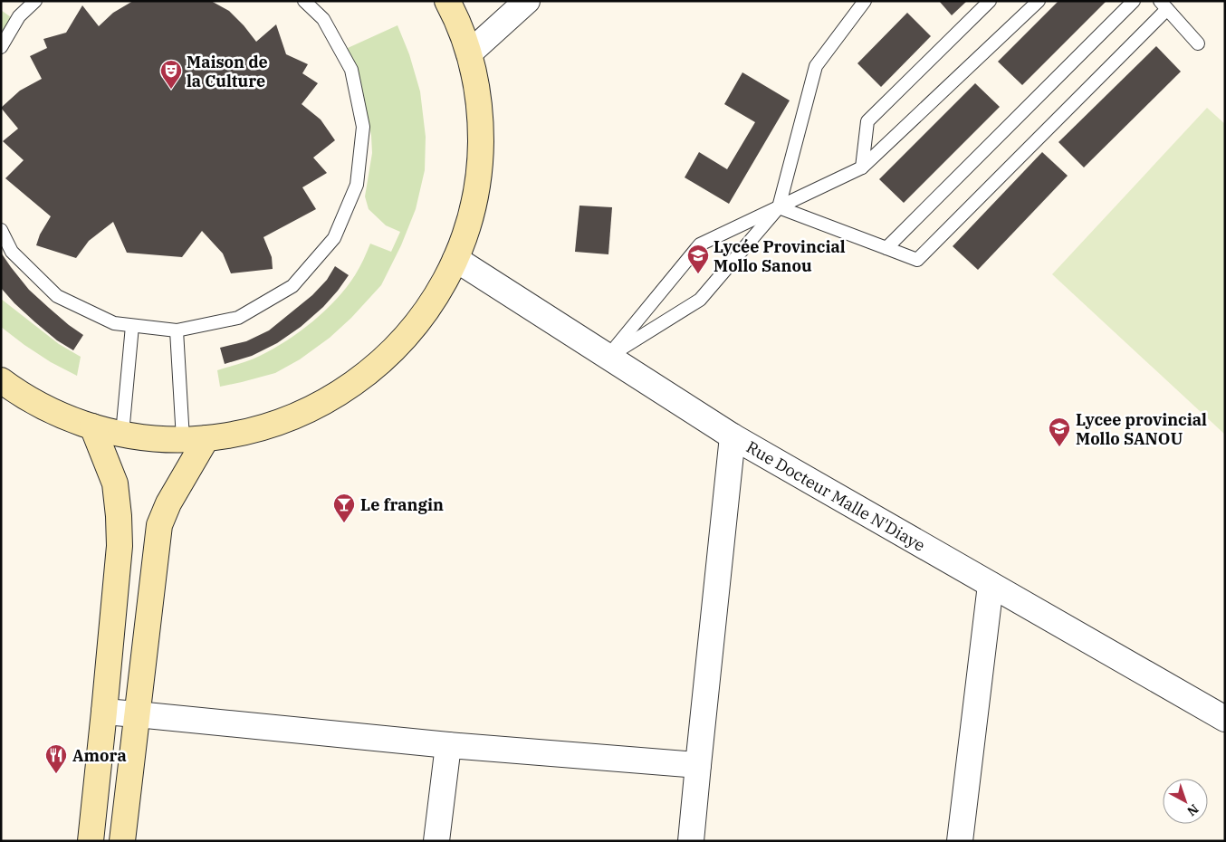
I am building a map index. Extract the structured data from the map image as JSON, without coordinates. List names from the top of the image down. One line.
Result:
{"streets":{"street":["Rue Docteur Malle N'Diaye"]},"places":{"theatre":["Maison de la Culture"],"school or university":["Lycée Provincial Mollo Sanou","Lycee provincial Mollo SANOU"],"bar":["Le frangin"],"restaurant":["Amora"]},"north":"bottom right"}
